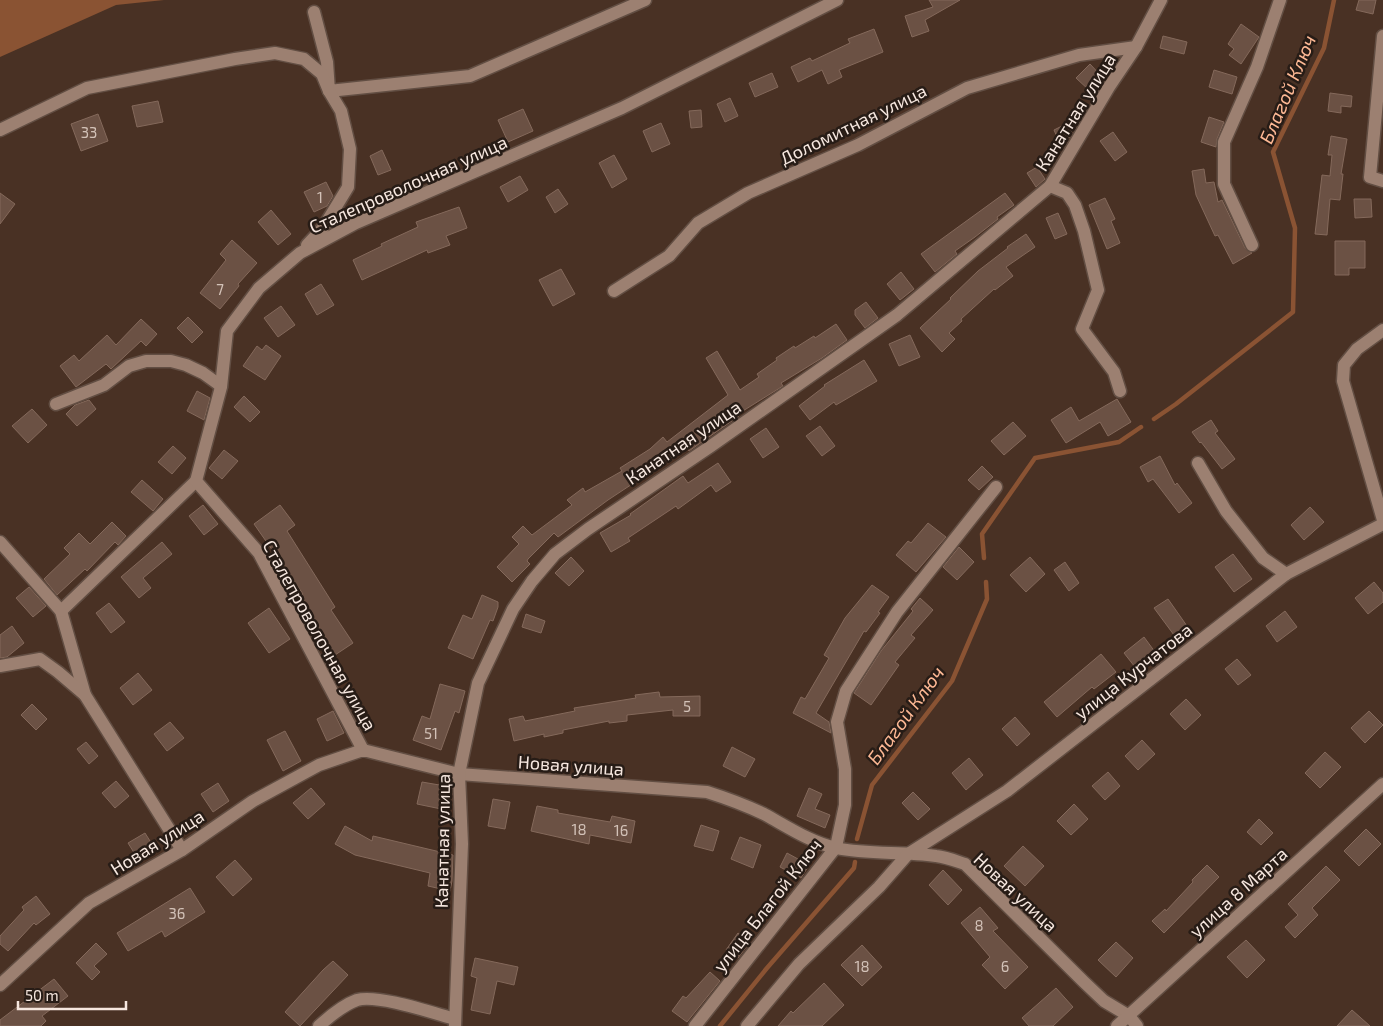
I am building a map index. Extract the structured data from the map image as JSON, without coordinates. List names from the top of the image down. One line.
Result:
{"streets":{"street":["Канатная улица","Доломитная улица","Сталепроволочная улица","улица Курчатова","Новая улица","улица 8 Марта","улица Благой Ключ"]},"crossings":[["Канатная улица","Доломитная улица"],["Канатная улица","Новая улица"],["Сталепроволочная улица","Новая улица"],["улица Курчатова","Новая улица"],["Новая улица","улица 8 Марта"],["Новая улица","улица Благой Ключ"]],"water":["Благой Ключ"],"house_numbers":["33","1","7","5","51","18","16","36","8","18","6"],"scale_bar":"50 m"}
